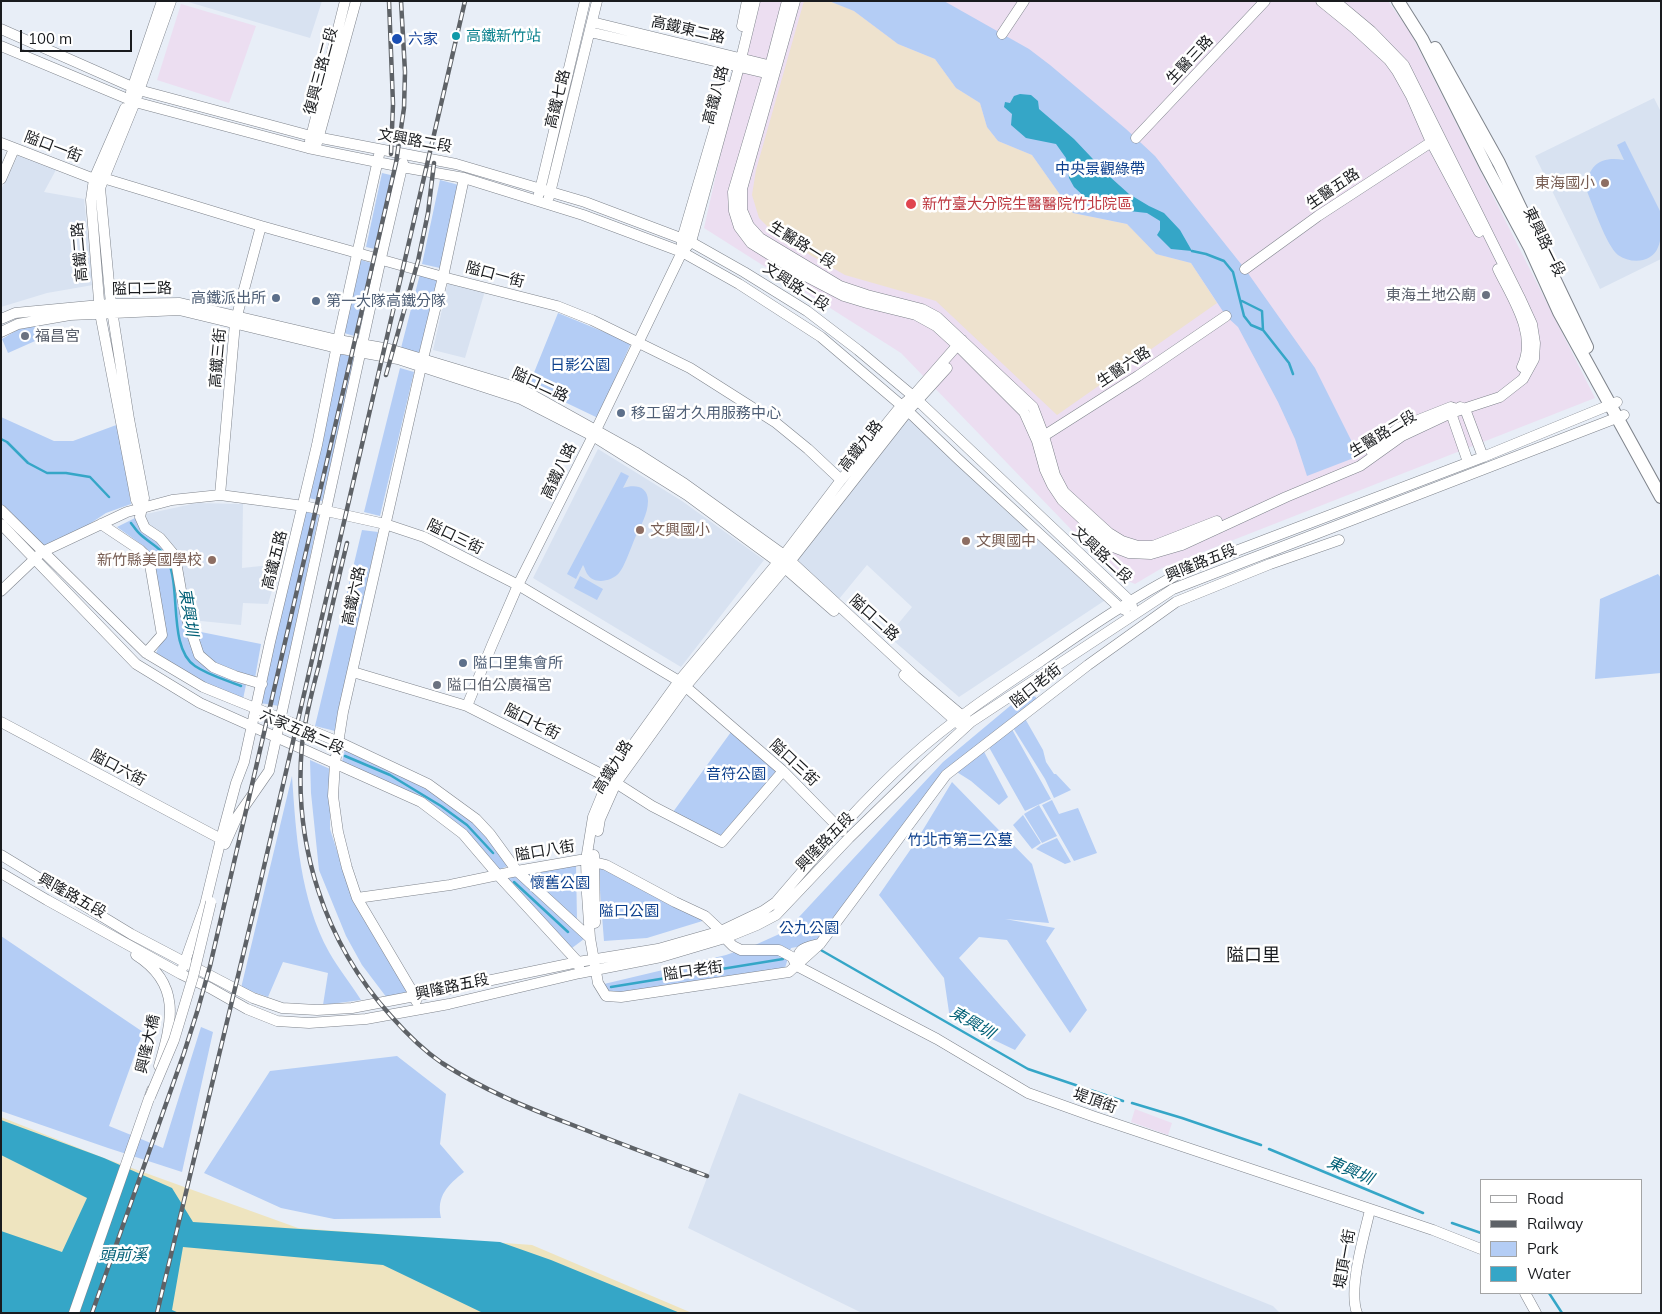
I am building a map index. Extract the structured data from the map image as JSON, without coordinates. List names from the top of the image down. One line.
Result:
{"streets":{"main road":["東興路一段"],"street":["高鐵東二路","生醫三路","復興三路二段","高鐵八路","高鐵七路","文興路二段","隘口一街","生醫五路","生醫路一段","高鐵二路","隘口二路","高鐵三街","生醫六路","生醫路二段","高鐵九路","隘口三街","高鐵五路","興隆路五段","高鐵六路","隘口老街","隘口七街","六家五路二段","隘口六街","隘口八街","興隆大橋","堤頂街","堤頂一街"]},"crossings":[["高鐵東二路","高鐵八路"],["高鐵東二路","高鐵七路"],["高鐵東二路","生醫路一段"],["復興三路二段","文興路二段"],["高鐵八路","文興路二段"],["高鐵八路","隘口一街"],["高鐵八路","隘口二路"],["高鐵八路","隘口三街"],["高鐵八路","隘口七街"],["高鐵七路","文興路二段"],["文興路二段","高鐵二路"],["文興路二段","高鐵九路"],["文興路二段","高鐵五路"],["文興路二段","興隆路五段"],["文興路二段","高鐵六路"],["隘口一街","高鐵二路"],["隘口一街","高鐵三街"],["隘口一街","高鐵九路"],["隘口一街","高鐵五路"],["隘口一街","高鐵六路"],["生醫五路","生醫路二段"],["東興路一段","興隆路五段"],["生醫路一段","生醫路二段"],["生醫路一段","高鐵九路"],["高鐵二路","隘口二路"],["高鐵二路","隘口三街"],["高鐵二路","高鐵五路"],["隘口二路","高鐵三街"],["隘口二路","高鐵九路"],["隘口二路","高鐵五路"],["隘口二路","興隆路五段"],["隘口二路","高鐵六路"],["高鐵三街","隘口三街"],["生醫六路","生醫路二段"],["生醫路二段","高鐵九路"],["高鐵九路","隘口三街"],["高鐵九路","興隆路五段"],["高鐵九路","隘口七街"],["高鐵九路","六家五路二段"],["高鐵九路","隘口八街"],["隘口三街","高鐵五路"],["隘口三街","興隆路五段"],["隘口三街","高鐵六路"],["隘口三街","隘口七街"],["隘口三街","六家五路二段"],["高鐵五路","興隆路五段"],["高鐵五路","六家五路二段"],["高鐵五路","隘口六街"],["高鐵五路","興隆大橋"],["興隆路五段","高鐵六路"],["興隆路五段","隘口老街"],["興隆路五段","六家五路二段"],["興隆路五段","隘口八街"],["高鐵六路","隘口七街"],["高鐵六路","六家五路二段"],["高鐵六路","隘口八街"],["隘口老街","堤頂街"],["六家五路二段","隘口八街"],["隘口六街","興隆大橋"],["堤頂街","堤頂一街"]],"districts":["隘口里"],"water":["東興圳","頭前溪"],"parks":["中央景觀綠帶","日影公園","音符公園","竹北市第二公墓","懷舊公園","隘口公園","公九公園"],"places":["高鐵新竹站","六家","東海國小","新竹臺大分院生醫醫院竹北院區","東海土地公廟","高鐵派出所","第一大隊高鐵分隊","福昌宮","移工留才久用服務中心","文興國小","文興國中","新竹縣美國學校","隘口里集會所","隘口伯公廣福宮"],"legend":["Road","Railway","Park","Water"],"scale_bar":"100 m"}
